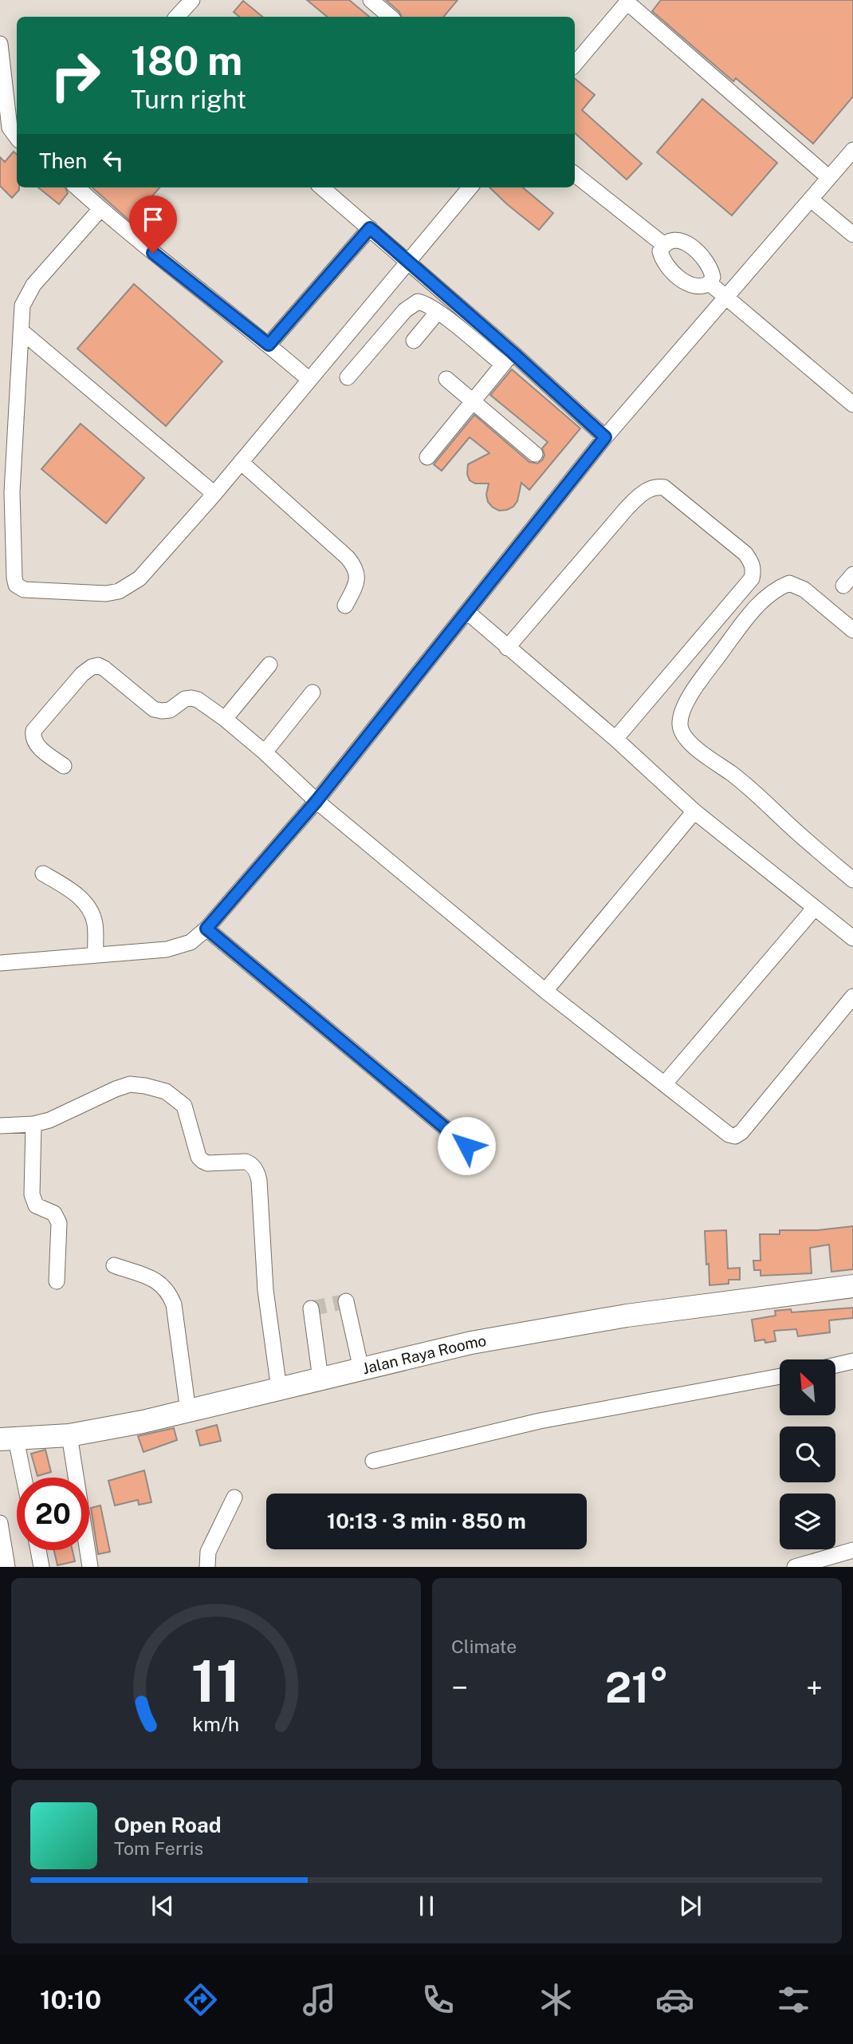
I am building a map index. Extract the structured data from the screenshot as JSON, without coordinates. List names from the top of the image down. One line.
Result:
{"streets":{"highway":["Jalan Raya Roomo"]},"north":"top left","page":{"turn":["180 m","Turn right"],"then":"Then","limit":"20","trip":"10:13 · 3 min · 850 m","tile":"Climate","heat":["−","21°","+"],"song":["Open Road","Tom Ferris"],"tabs":"10:10","gauge":["11","km/h"]}}
